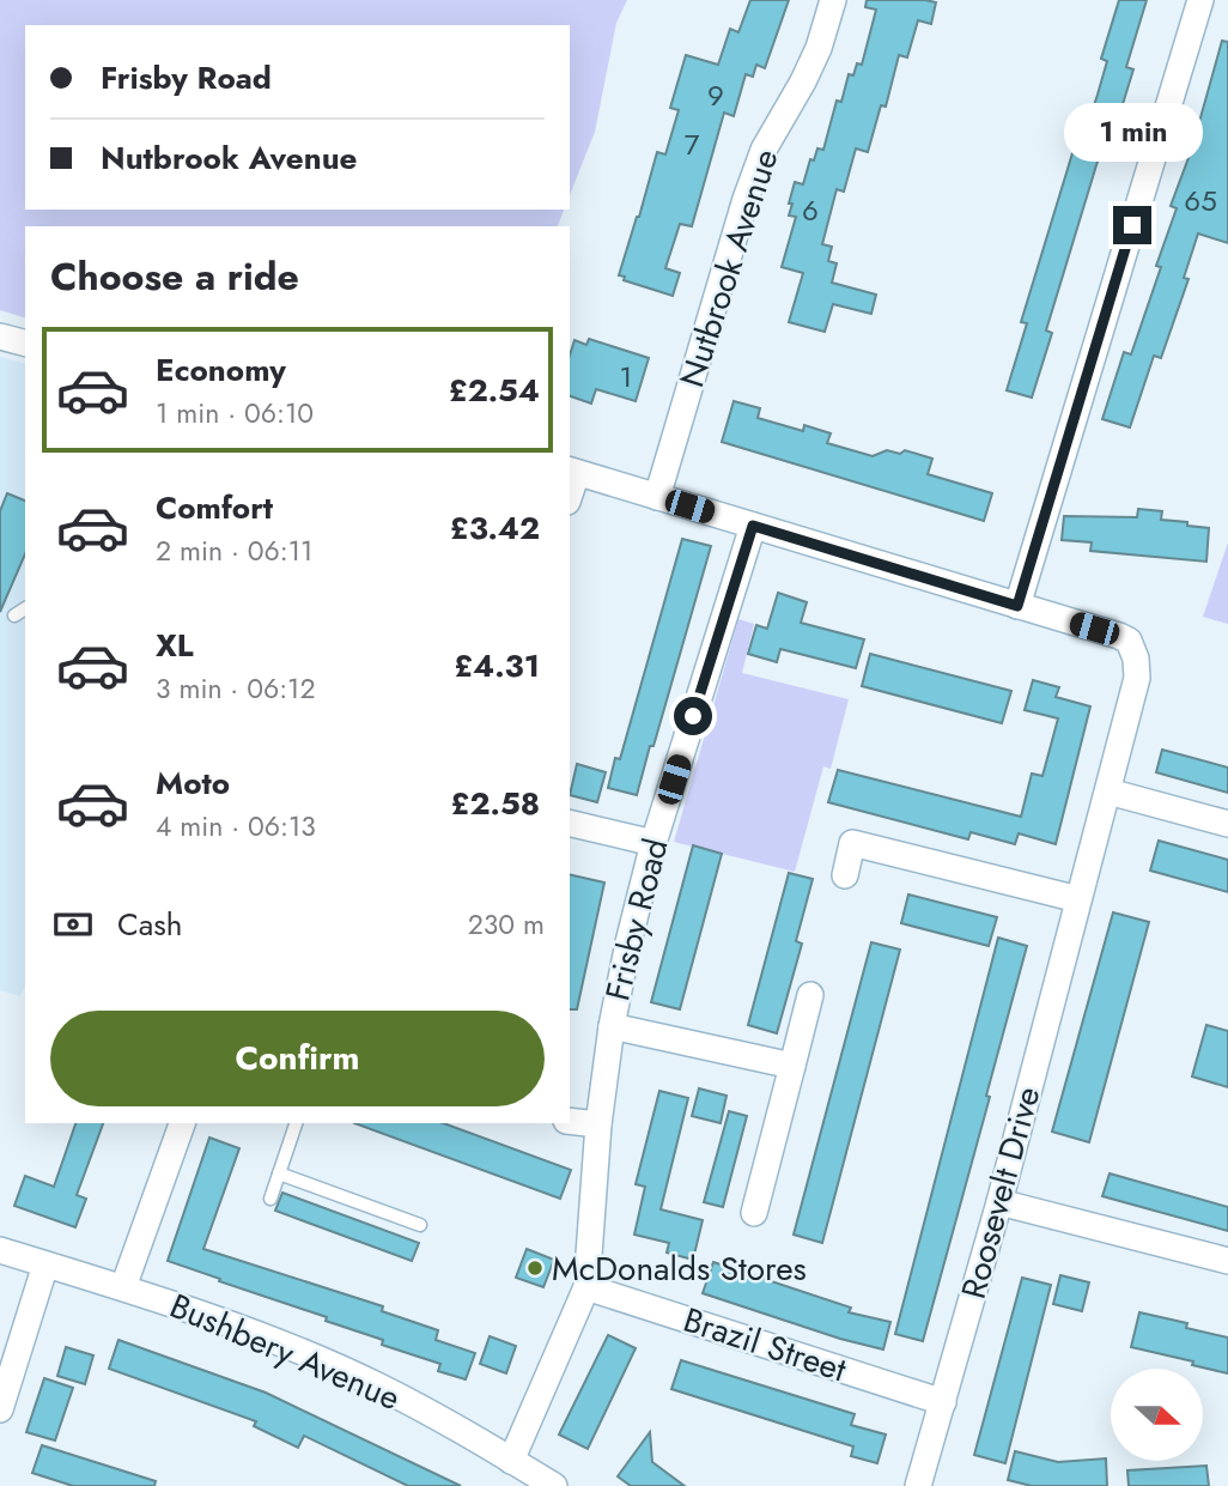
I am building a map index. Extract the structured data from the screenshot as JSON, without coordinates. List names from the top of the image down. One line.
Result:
{"streets":{"street":["Nutbrook Avenue","Frisby Road","Roosevelt Drive","Brazil Street","Bushbery Avenue"]},"crossings":[["Frisby Road","Brazil Street"],["Frisby Road","Bushbery Avenue"],["Roosevelt Drive","Brazil Street"]],"places":["McDonalds Stores"],"house_numbers":["9","7","65","6","1"],"north":"right","page":{"banner":["Frisby Road","Nutbrook Avenue"],"bubble":"1 min","heading":"Choose a ride","list":[{"name":"Economy","note":"1 min · 06:10","value":"£2.54"},{"name":"Comfort","note":"2 min · 06:11","value":"£3.42"},{"name":"XL","note":"3 min · 06:12","value":"£4.31"},{"name":"Moto","note":"4 min · 06:13","value":"£2.58"}],"pay":["Cash","230 m"],"buttons":"Confirm"}}
